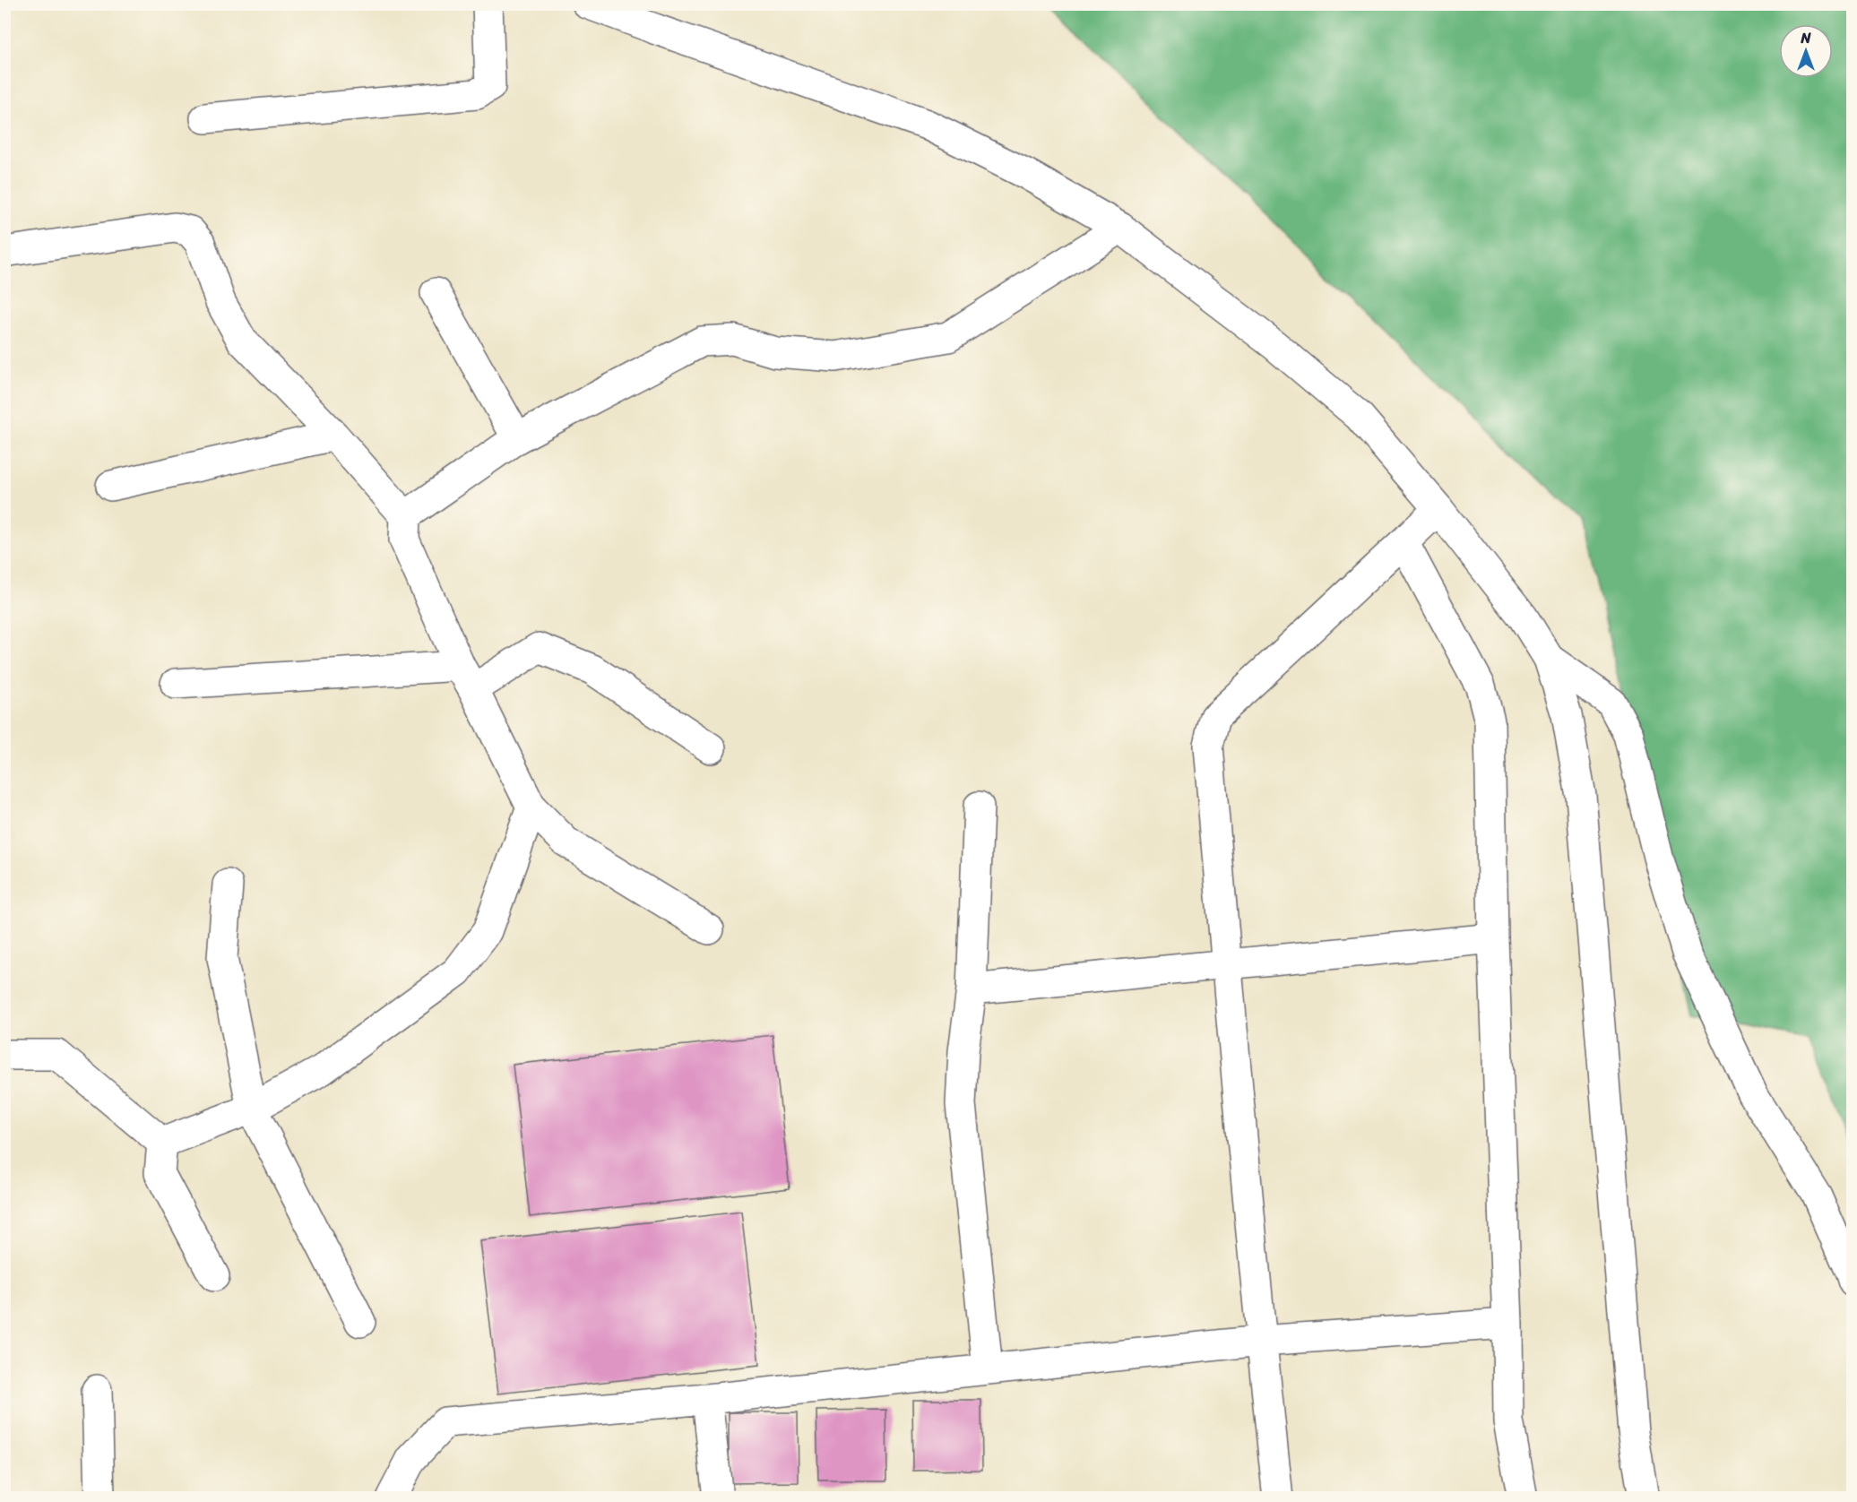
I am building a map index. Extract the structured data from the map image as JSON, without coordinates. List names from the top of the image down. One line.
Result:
{"north":"top"}
